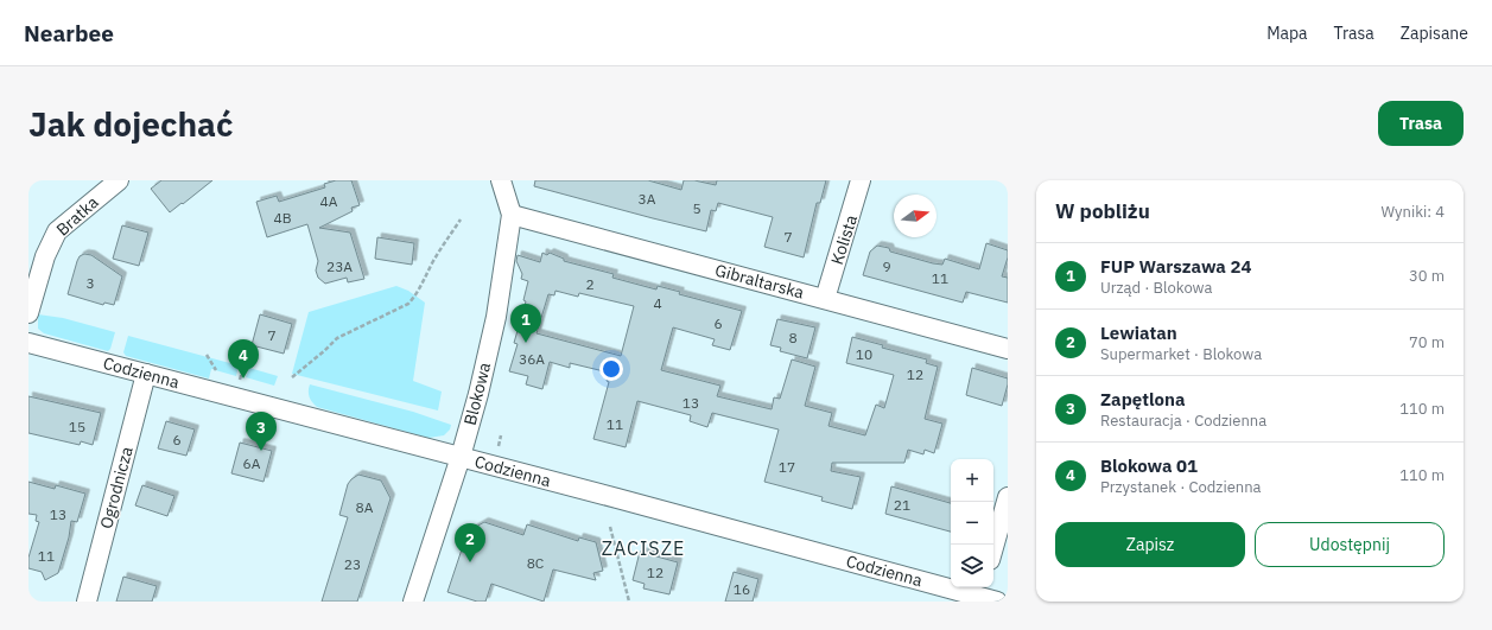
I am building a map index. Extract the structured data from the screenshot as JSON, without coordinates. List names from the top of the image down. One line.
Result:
{"streets":{"street":["Bratka","Kolista","Gibraltarska","Codzienna","Blokowa","Ogrodnicza"]},"crossings":[["Kolista","Gibraltarska"],["Gibraltarska","Blokowa"],["Codzienna","Blokowa"],["Codzienna","Ogrodnicza"]],"districts":["ZACISZE"],"house_numbers":["3A","4A","5","4B","7","23A","9","11","3","2","4","6","7","8","10","36A","12","13","11","15","6","6A","17","21","8A","13","11","8C","23","12","16"],"north":"right","page":{"header":"Nearbee","nav":["Mapa","Trasa","Zapisane"],"buttons":["Trasa",["Zapisz","Udostępnij"]],"title":"Jak dojechać","heading":["W pobliżu","Wyniki: 4"],"list":[{"mark":"1","name":"FUP Warszawa 24","note":"Urząd · Blokowa","value":"30 m"},{"mark":"2","name":"Lewiatan","note":"Supermarket · Blokowa","value":"70 m"},{"mark":"3","name":"Zapętlona","note":"Restauracja · Codzienna","value":"110 m"},{"mark":"4","name":"Blokowa 01","note":"Przystanek · Codzienna","value":"110 m"}],"pins":["1","4","3","2"],"map_buttons":["+","−"]}}
